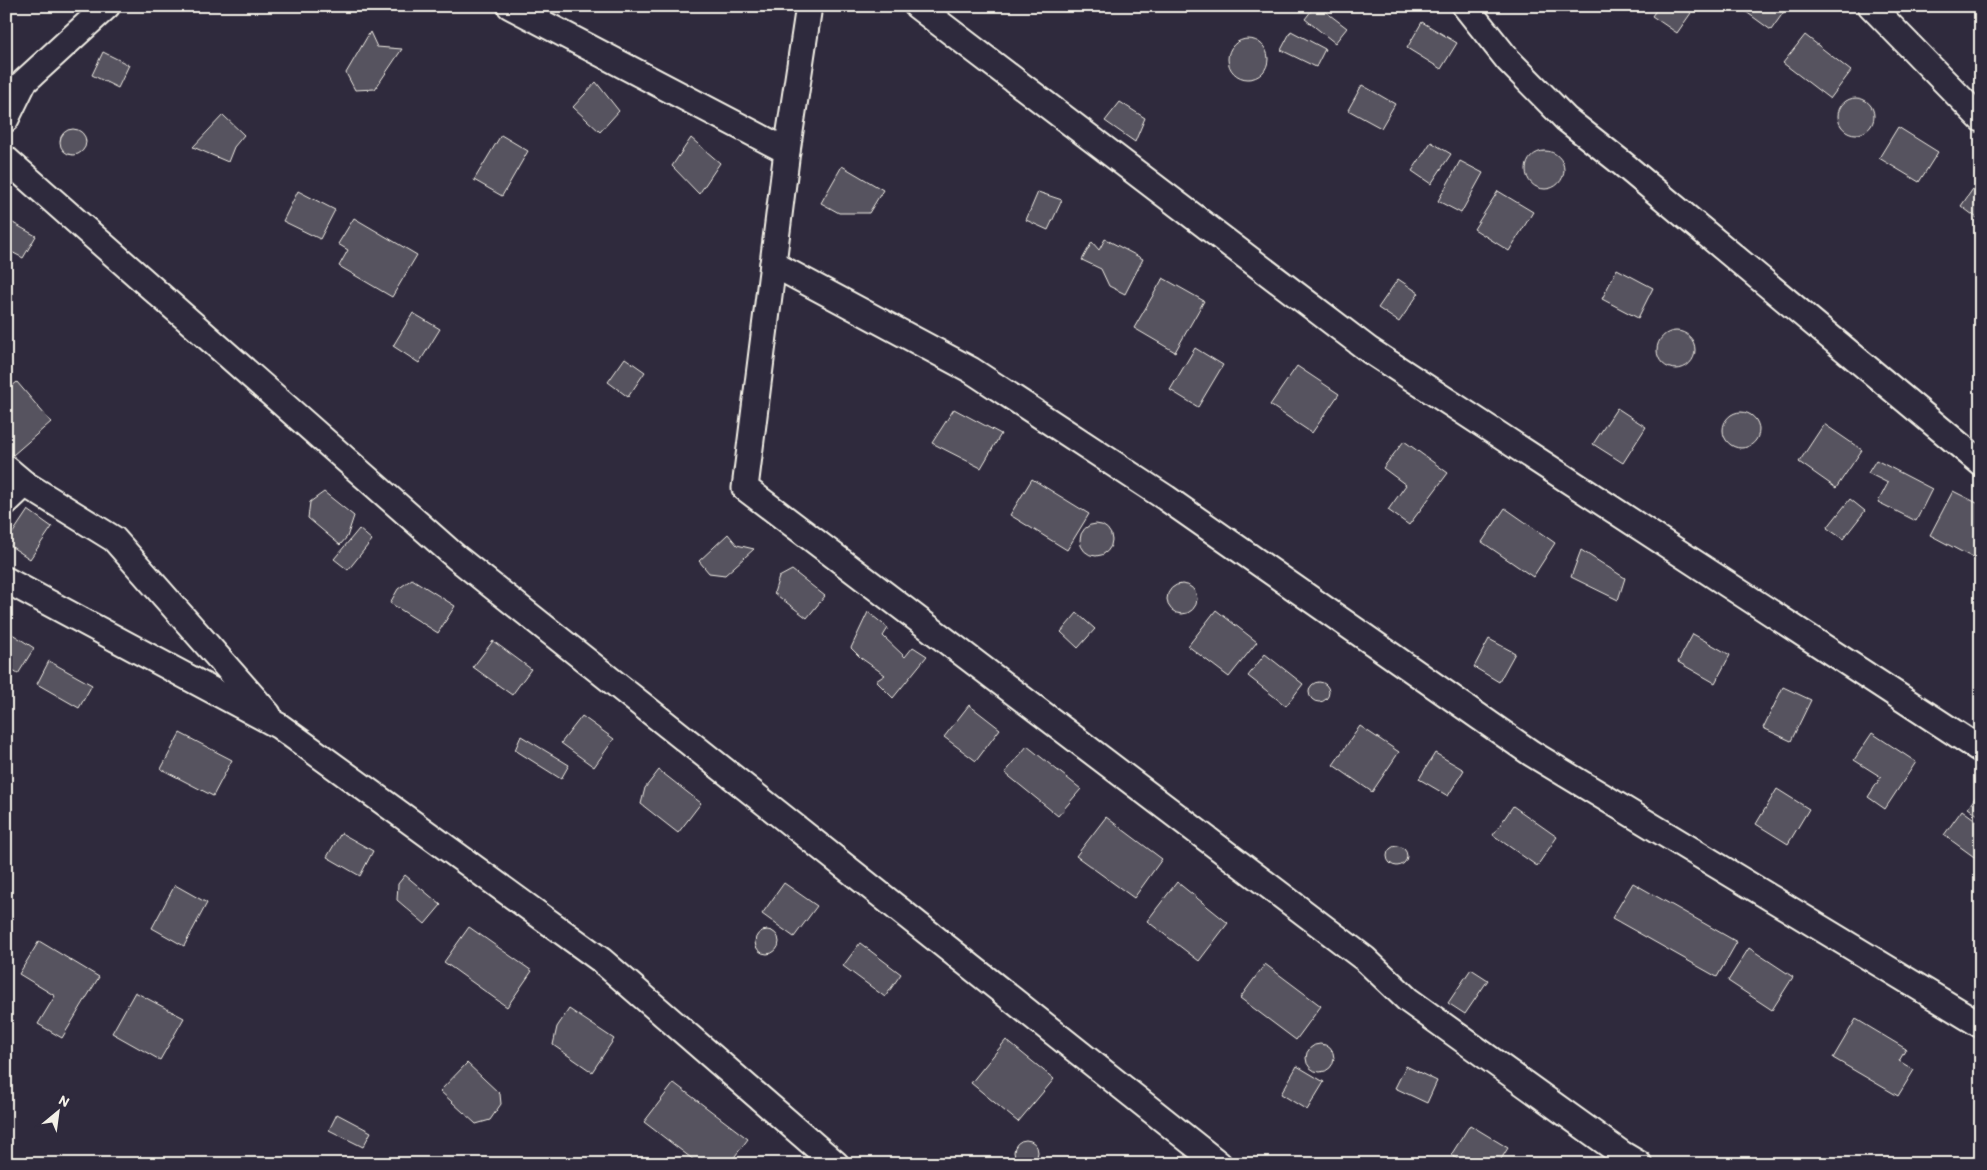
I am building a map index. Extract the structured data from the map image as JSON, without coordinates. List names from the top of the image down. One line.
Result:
{"north":"top right"}
